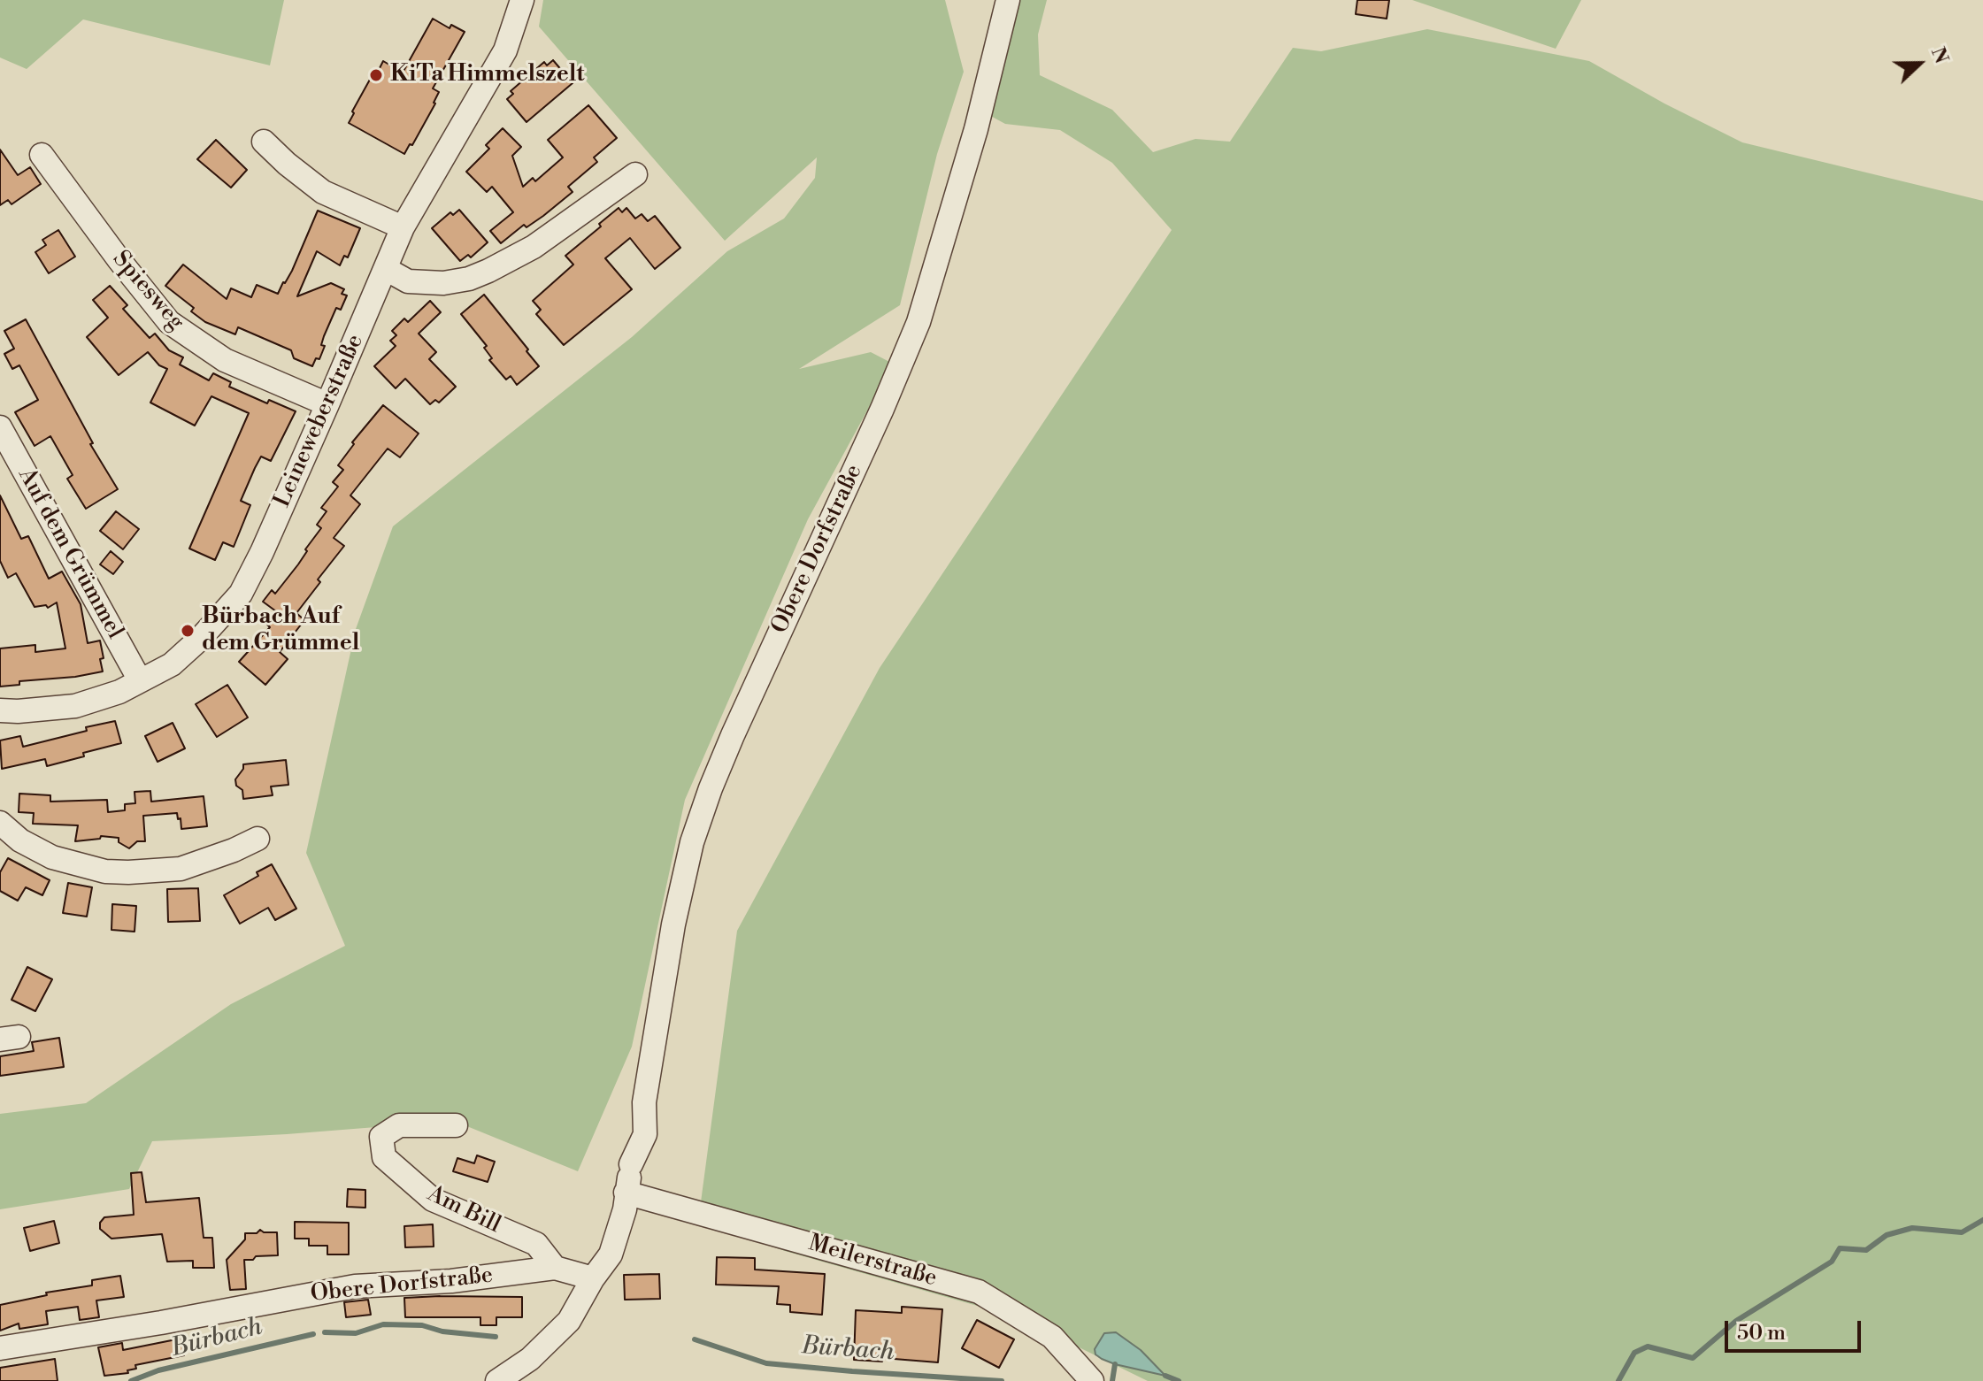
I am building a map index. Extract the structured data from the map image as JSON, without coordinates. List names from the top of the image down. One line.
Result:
{"streets":{"street":["Spiesweg","Leineweberstraße","Obere Dorfstraße","Auf dem Grümmel","Am Bill","Meilerstraße"]},"crossings":[["Spiesweg","Leineweberstraße"],["Leineweberstraße","Auf dem Grümmel"],["Obere Dorfstraße","Am Bill"],["Obere Dorfstraße","Meilerstraße"]],"water":["Bürbach"],"places":["KiTa Himmelszelt","Bürbach Auf dem Grümmel"],"scale_bar":"50 m","north":"right"}
